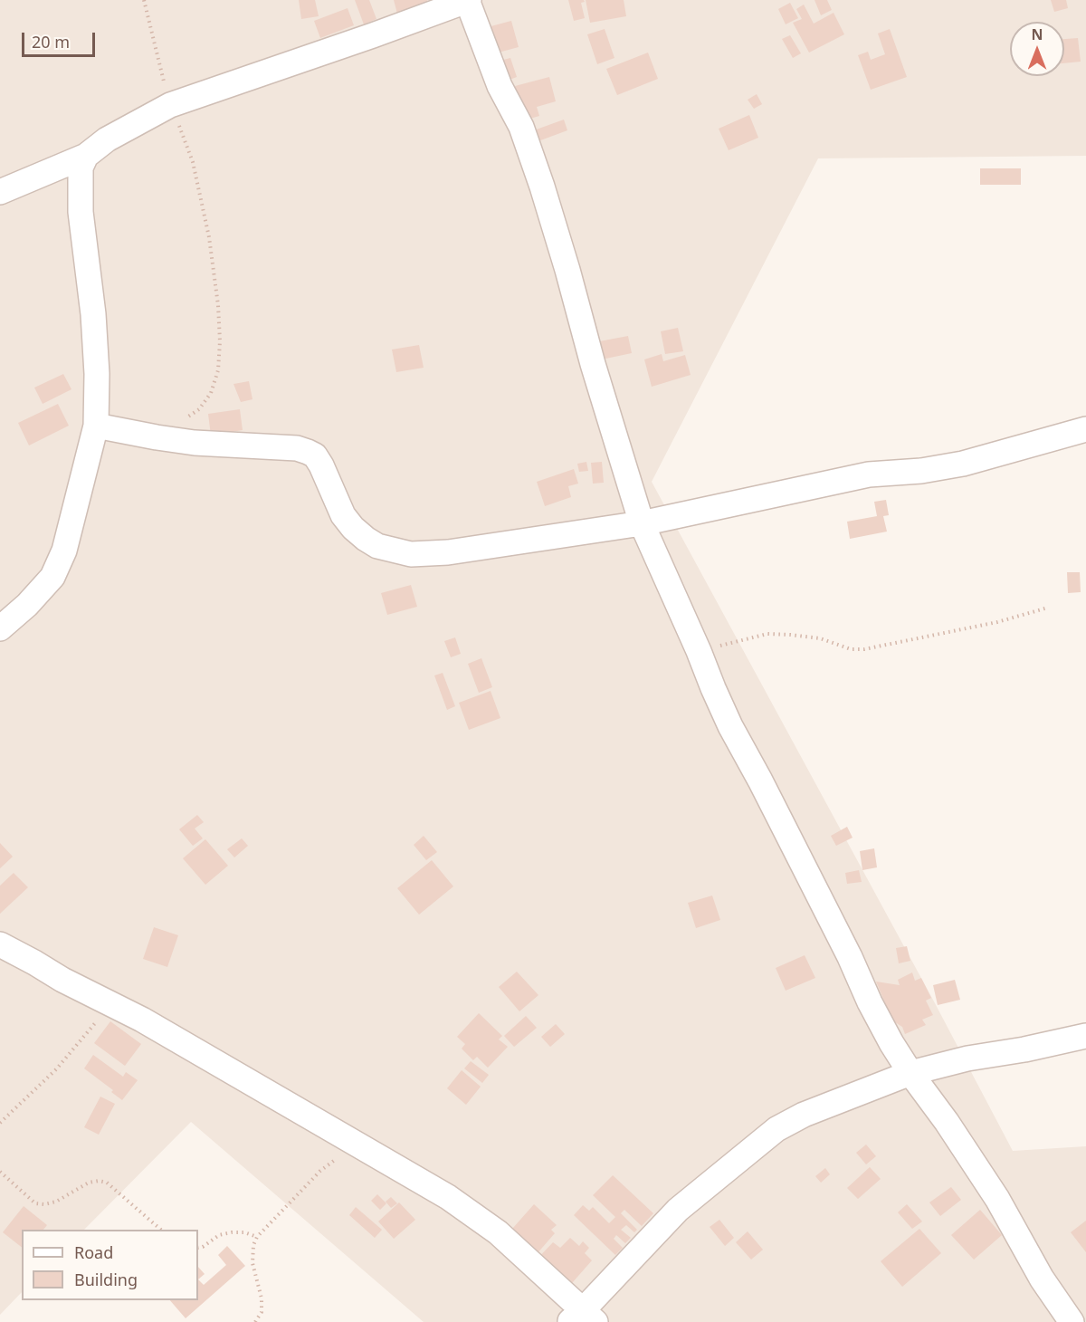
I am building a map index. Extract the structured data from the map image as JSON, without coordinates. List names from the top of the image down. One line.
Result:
{"legend":["Road","Building"],"scale_bar":"20 m","north":"top"}
